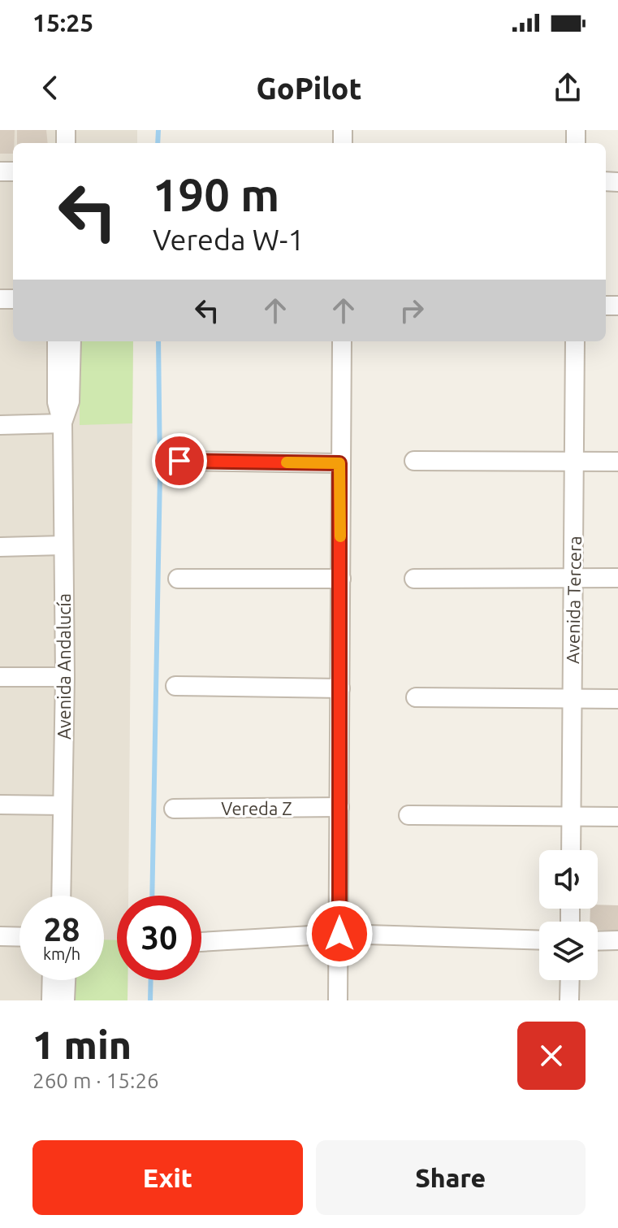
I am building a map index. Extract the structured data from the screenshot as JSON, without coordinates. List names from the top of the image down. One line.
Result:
{"streets":{"street":["Avenida Tercera","Avenida Andalucía","Vereda Z"]},"page":{"status":"15:25","header":"GoPilot","turn":["190 m","Vereda W-1"],"speed":"28 km/h","limit":"30","heading":["1 min","260 m · 15:26"],"buttons":["Exit","Share"]}}
